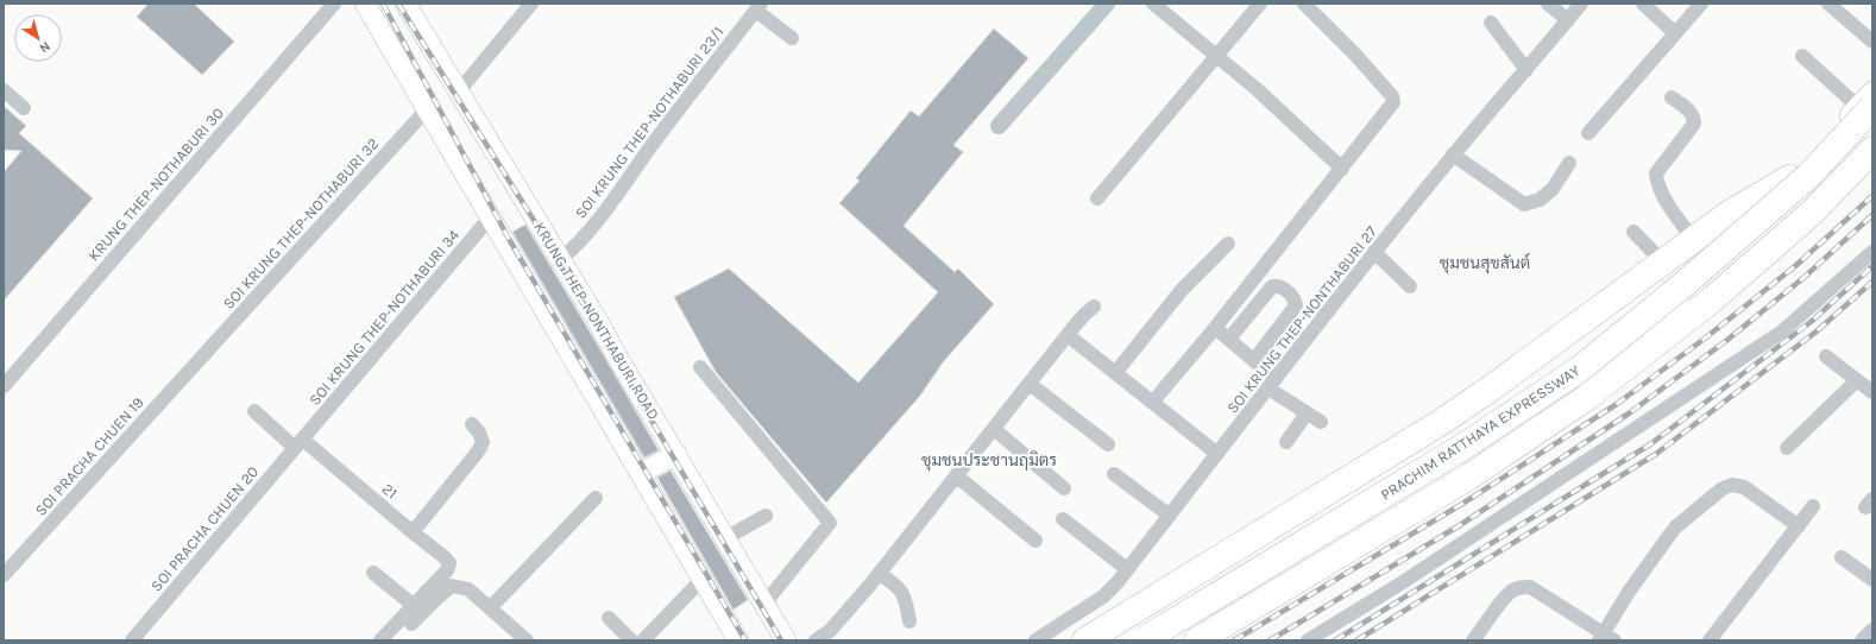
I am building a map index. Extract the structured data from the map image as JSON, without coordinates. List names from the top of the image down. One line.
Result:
{"streets":{"highway":["PRACHIM RATTHAYA EXPRESSWAY"],"main road":["KRUNG THEP-NONTHABURI ROAD"],"street":["SOI KRUNG THEP-NOTHABURI 23/1","KRUNG THEP-NOTHABURI 30","SOI KRUNG THEP-NOTHABURI 32","SOI KRUNG THEP-NOTHABURI 34","SOI KRUNG THEP-NONTHABURI 27","SOI PRACHA CHUEN 19","21","SOI PRACHA CHUEN 20"]},"crossings":[["SOI KRUNG THEP-NOTHABURI 23/1","KRUNG THEP-NONTHABURI ROAD"],["SOI KRUNG THEP-NOTHABURI 32","SOI PRACHA CHUEN 19"],["SOI KRUNG THEP-NOTHABURI 34","21"],["SOI KRUNG THEP-NOTHABURI 34","SOI PRACHA CHUEN 20"],["21","SOI PRACHA CHUEN 20"]],"districts":["ชุมชนสุขสันต์","ชุมชนประชานฤมิตร"],"north":"bottom right"}
